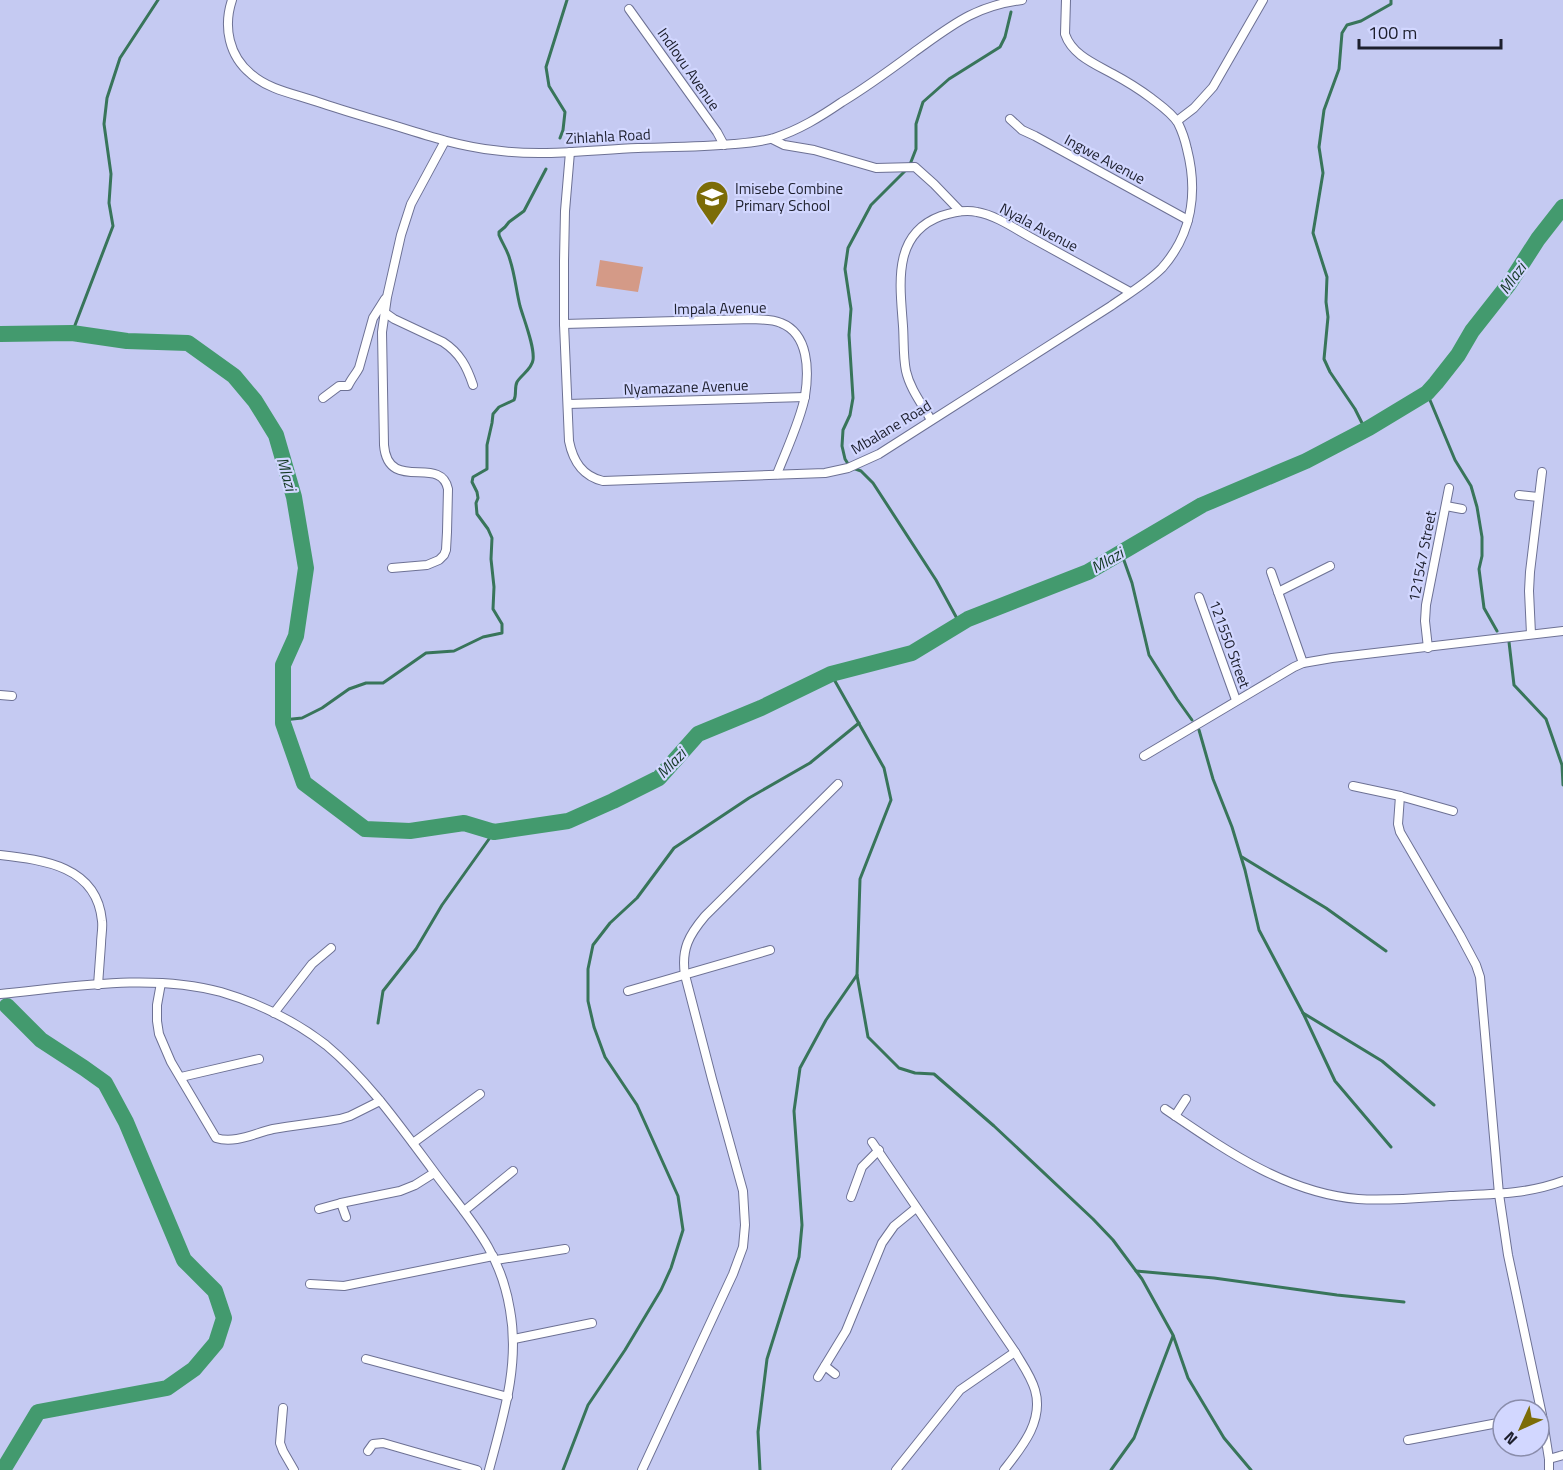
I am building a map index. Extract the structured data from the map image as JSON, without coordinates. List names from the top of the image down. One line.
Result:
{"streets":{"street":["Indlovu Avenue","Zihlahla Road","Ingwe Avenue","Nyala Avenue","Impala Avenue","Nyamazane Avenue","Mbalane Road","121547 Street","121550 Street"]},"crossings":[["Indlovu Avenue","Zihlahla Road"],["Zihlahla Road","Mbalane Road"],["Ingwe Avenue","Mbalane Road"],["Nyala Avenue","Mbalane Road"],["Impala Avenue","Nyamazane Avenue"],["Impala Avenue","Mbalane Road"],["Nyamazane Avenue","Mbalane Road"]],"water":["Mlazi"],"places":{"school or university":["Imisebe Combine Primary School"]},"scale_bar":"100 m","north":"bottom left"}
